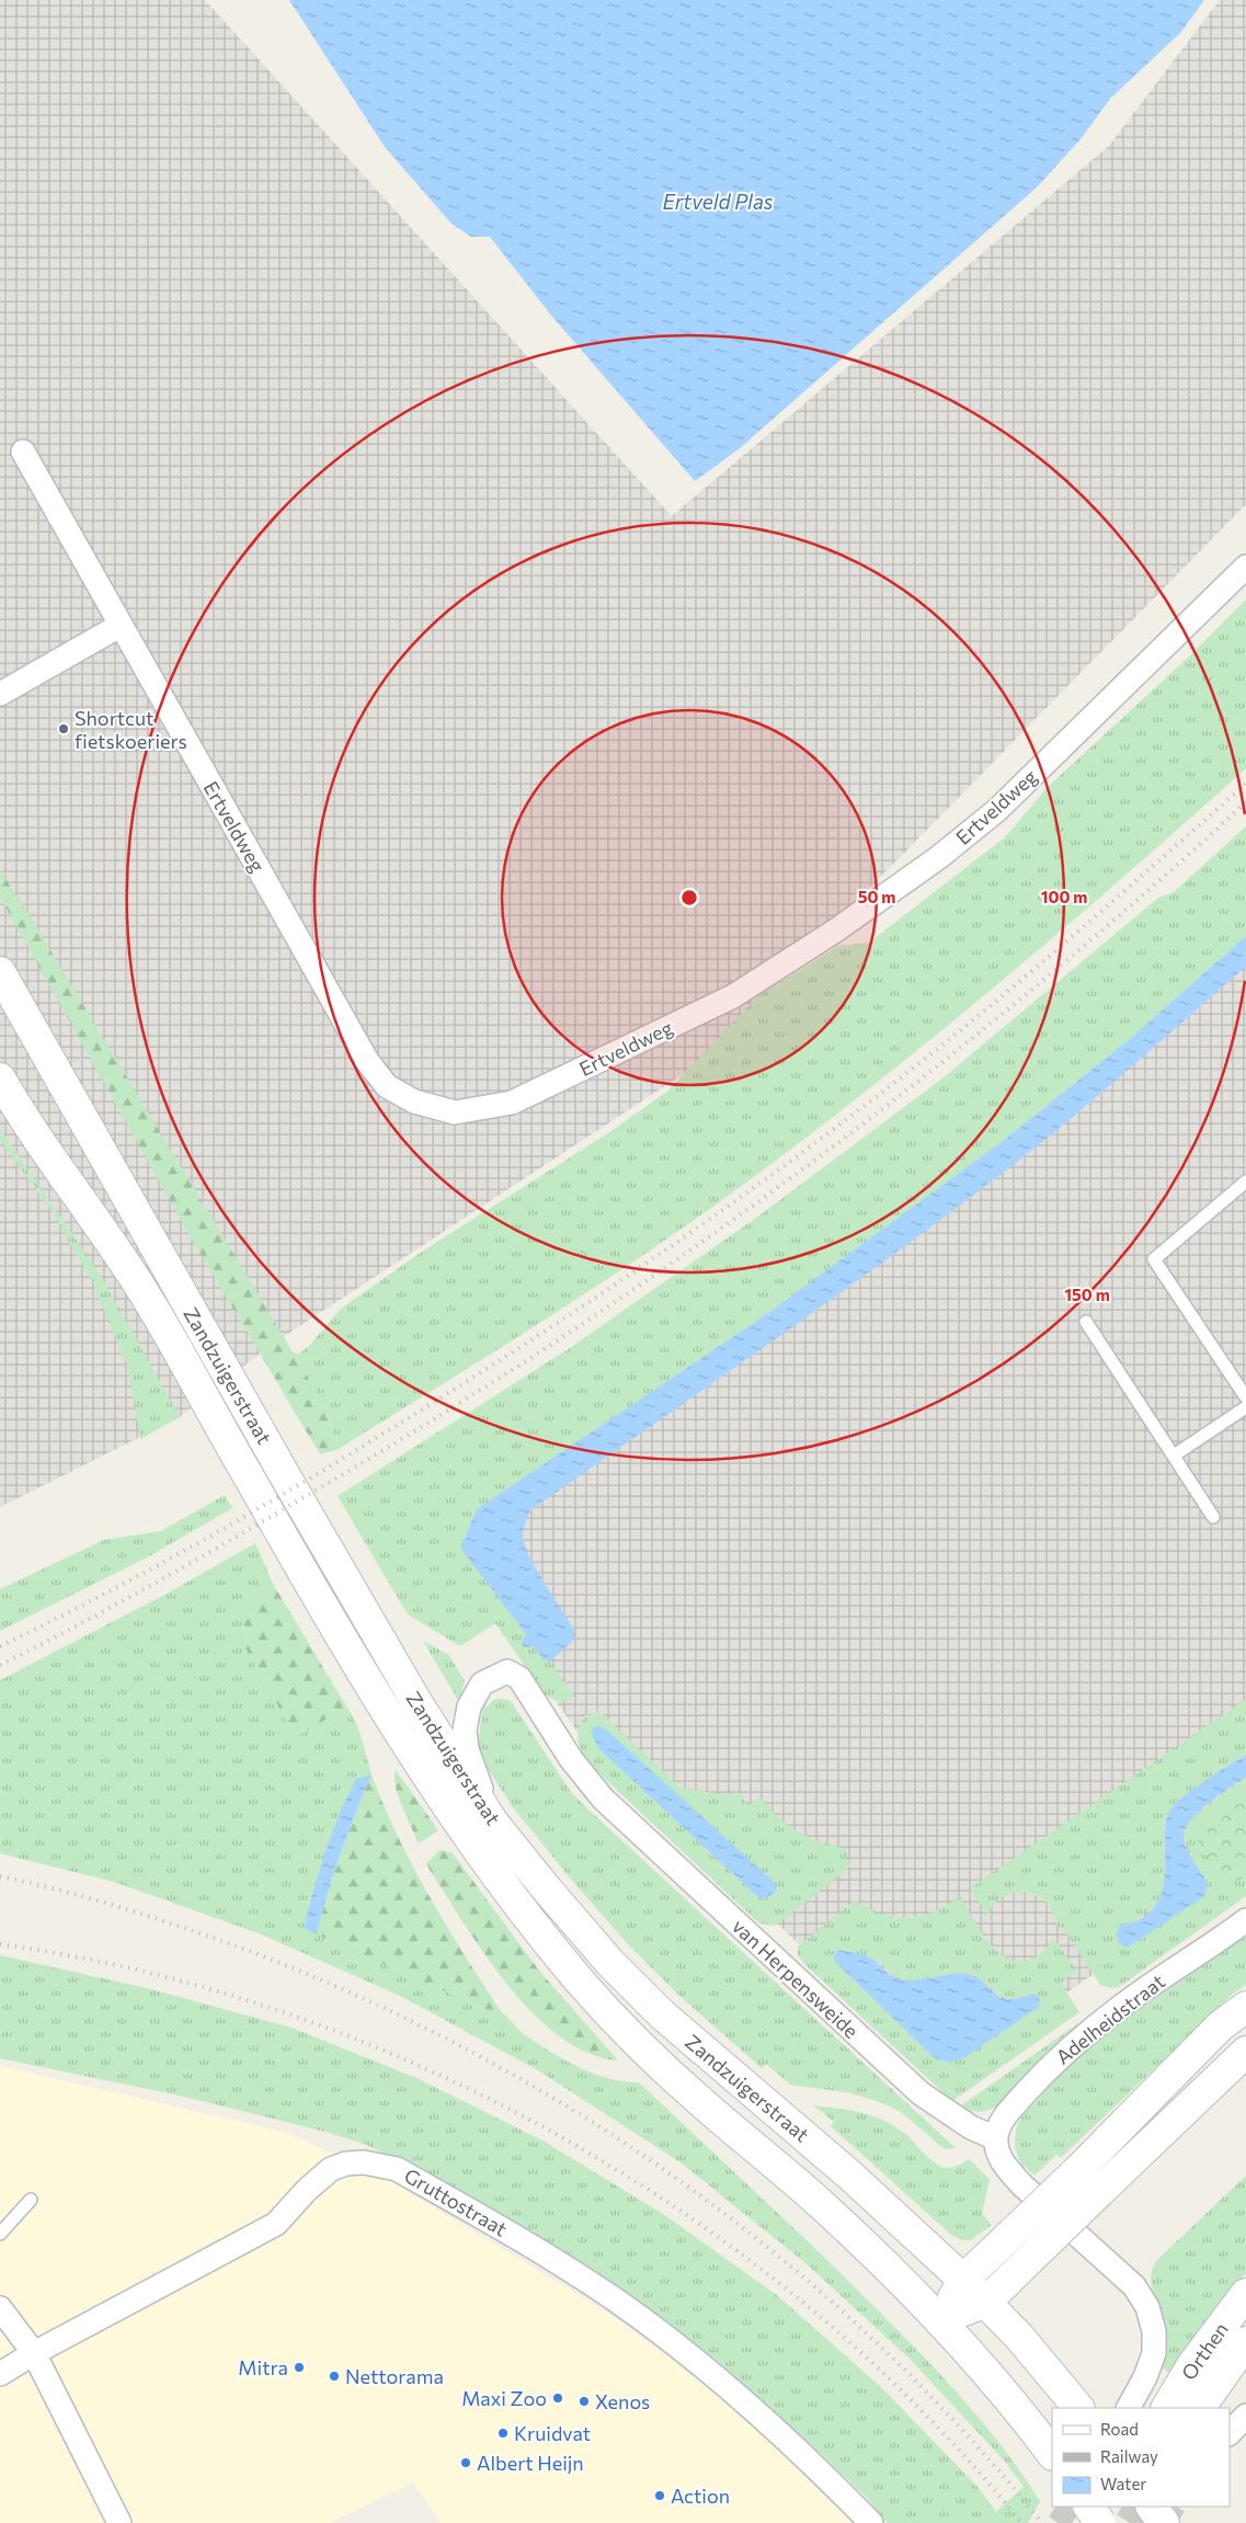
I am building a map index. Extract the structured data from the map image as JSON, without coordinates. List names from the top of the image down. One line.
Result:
{"streets":{"main road":["Zandzuigerstraat","Orthen"],"street":["Ertveldweg","van Herpensweide","Adelheidstraat","Gruttostraat"]},"crossings":[["Zandzuigerstraat","van Herpensweide"],["van Herpensweide","Adelheidstraat"]],"water":["Ertveld Plas"],"places":["Shortcut fietskoeriers","Mitra","Nettorama","Maxi Zoo","Xenos","Kruidvat","Albert Heijn","Action"],"legend":["Road","Railway","Water"],"rings":["50 m","100 m","150 m"]}
